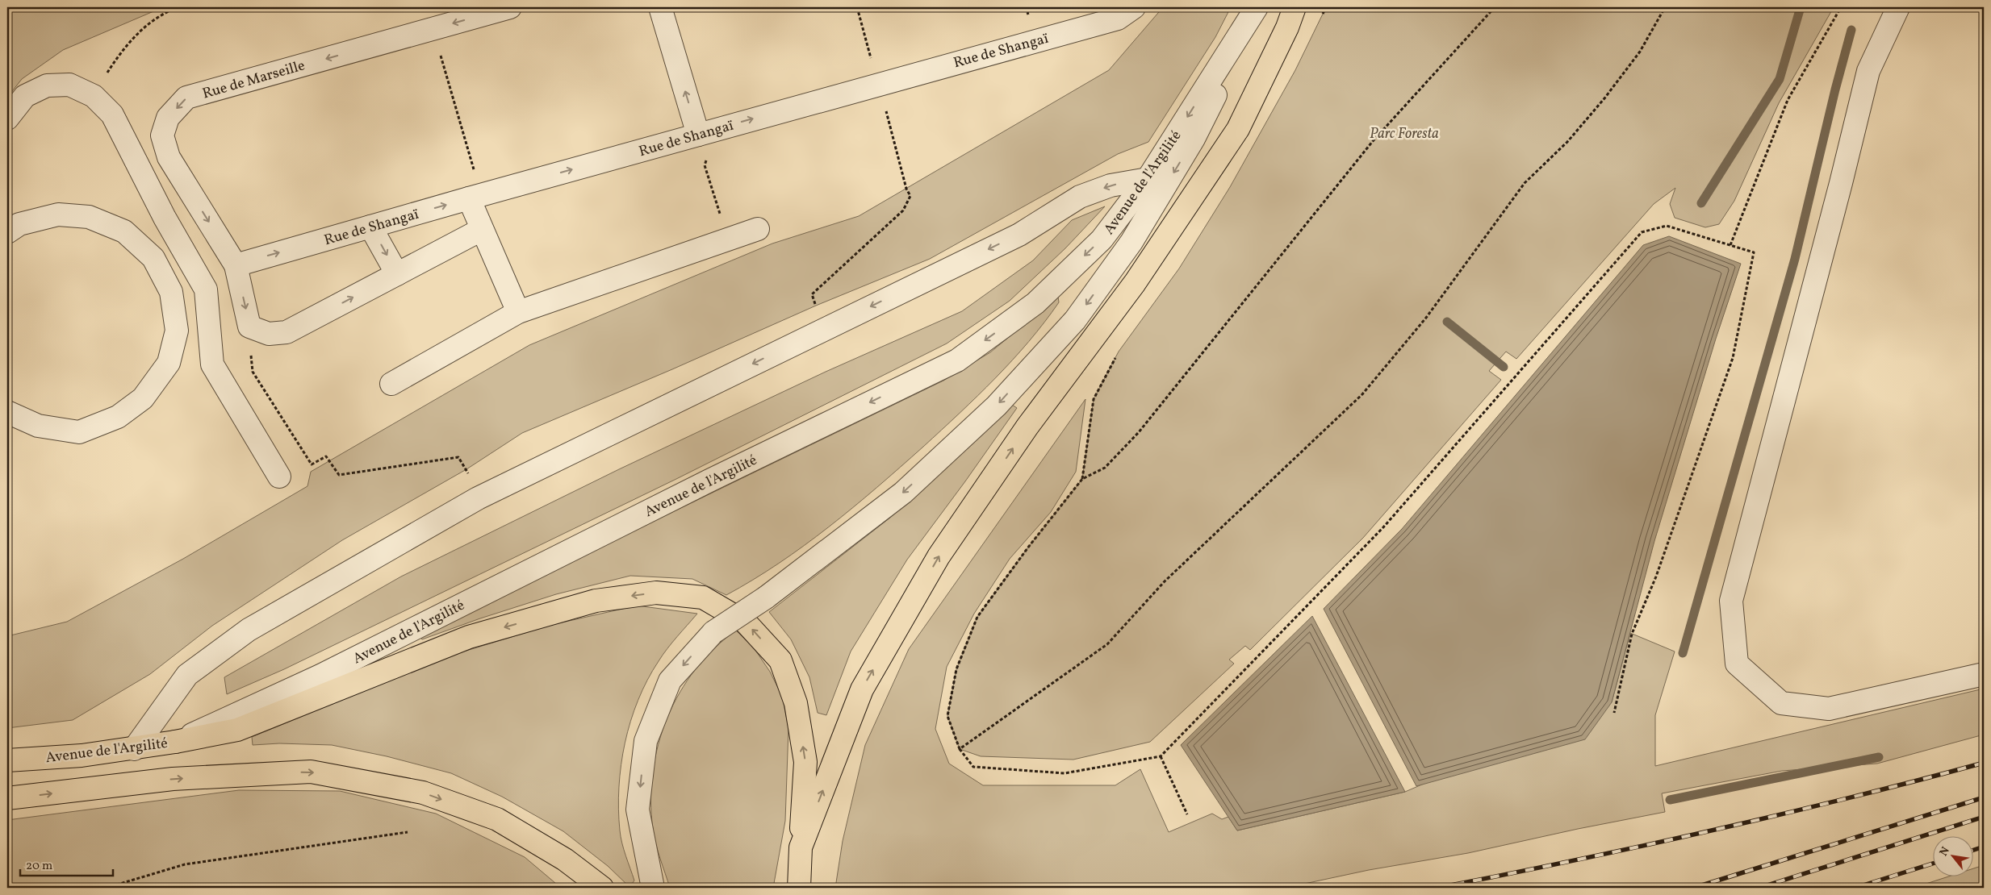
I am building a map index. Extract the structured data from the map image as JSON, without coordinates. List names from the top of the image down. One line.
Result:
{"streets":{"main road":["Avenue de l'Argilité"],"street":["Rue de Shangaï","Rue de Marseille"]},"crossings":[["Rue de Shangaï","Rue de Marseille"]],"parks":["Parc Foresta"],"scale_bar":"20 m","north":"top left"}
